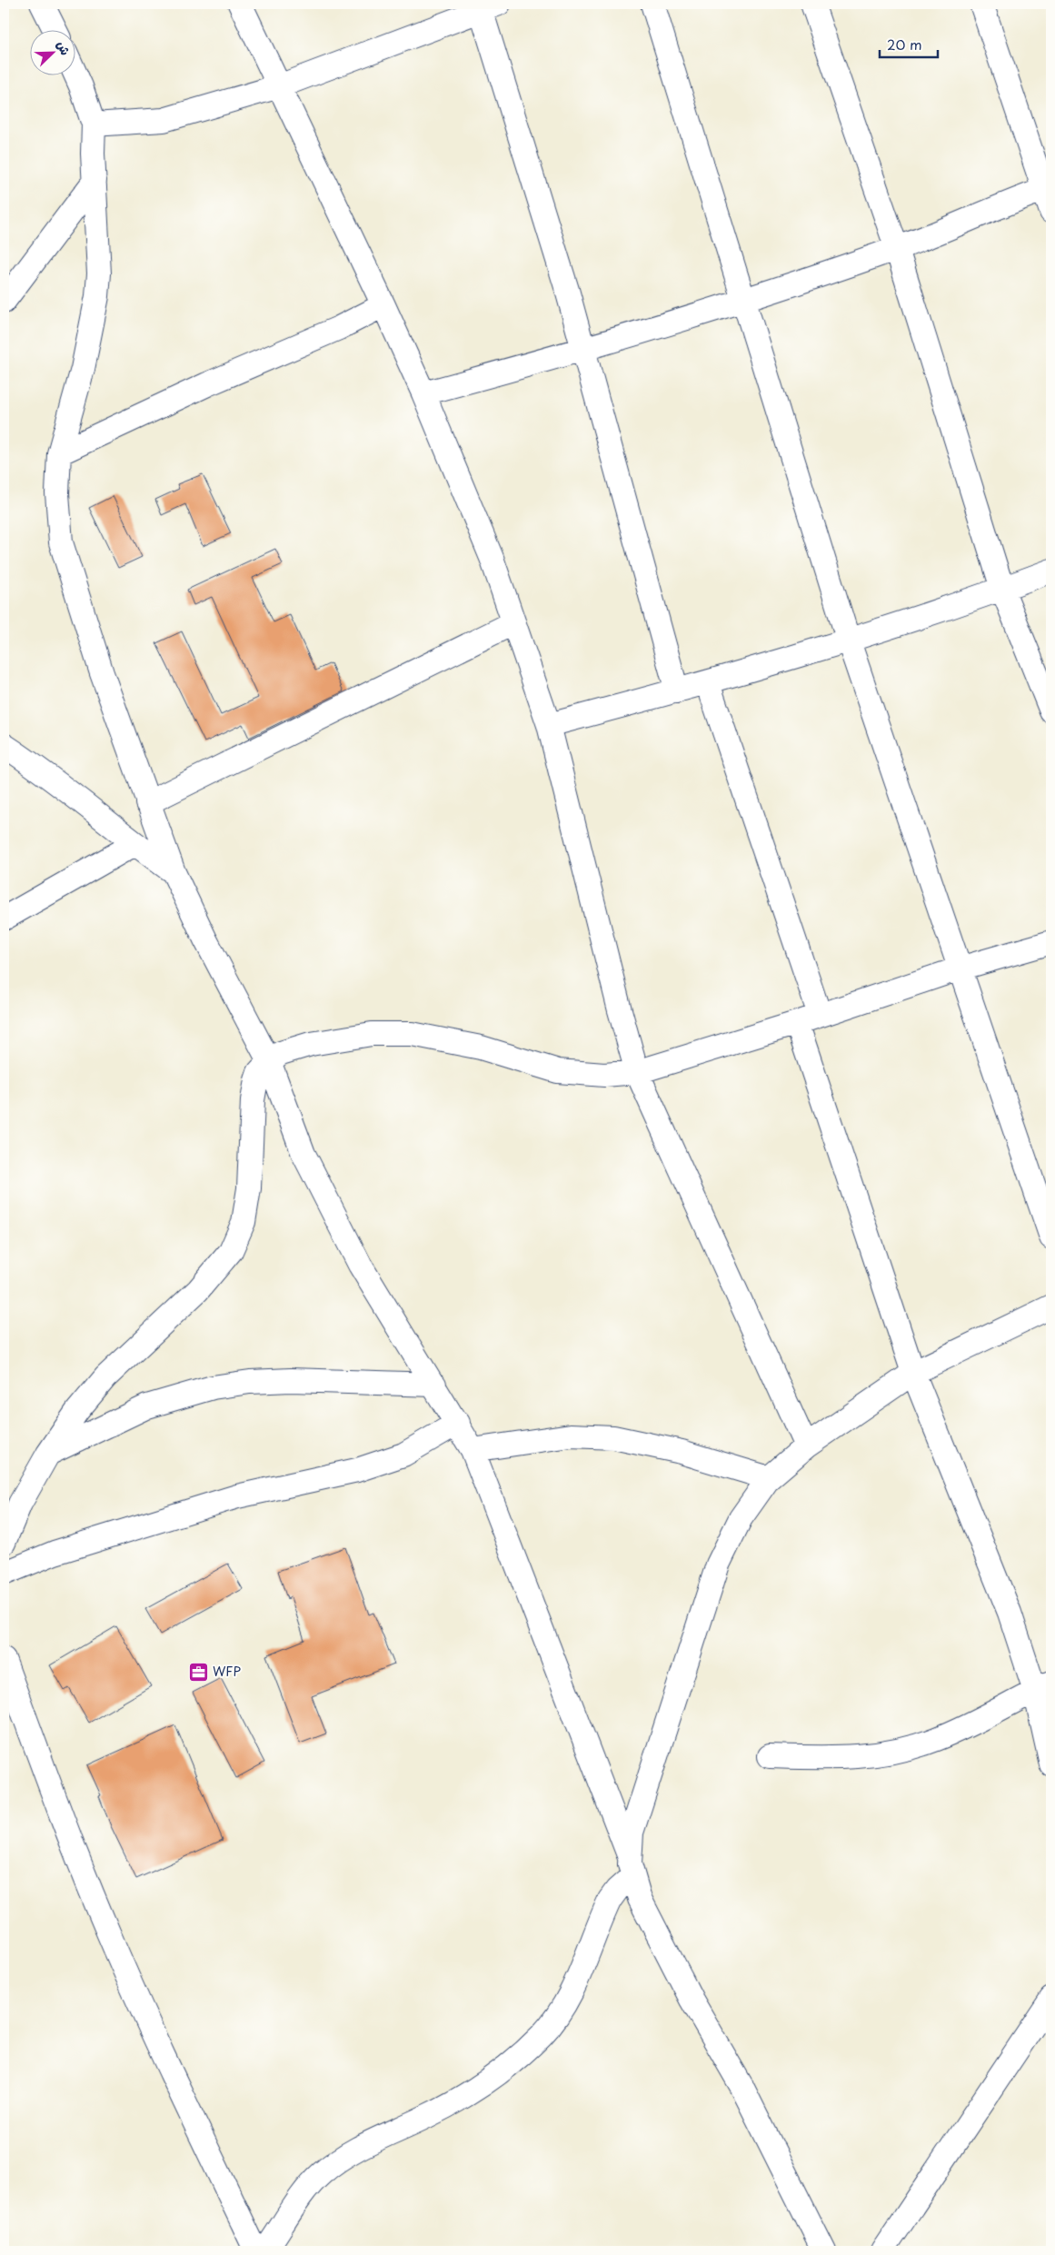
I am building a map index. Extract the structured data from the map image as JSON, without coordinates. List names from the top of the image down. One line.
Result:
{"places":{"office":["WFP"]},"scale_bar":"20 m","north":"top right"}
